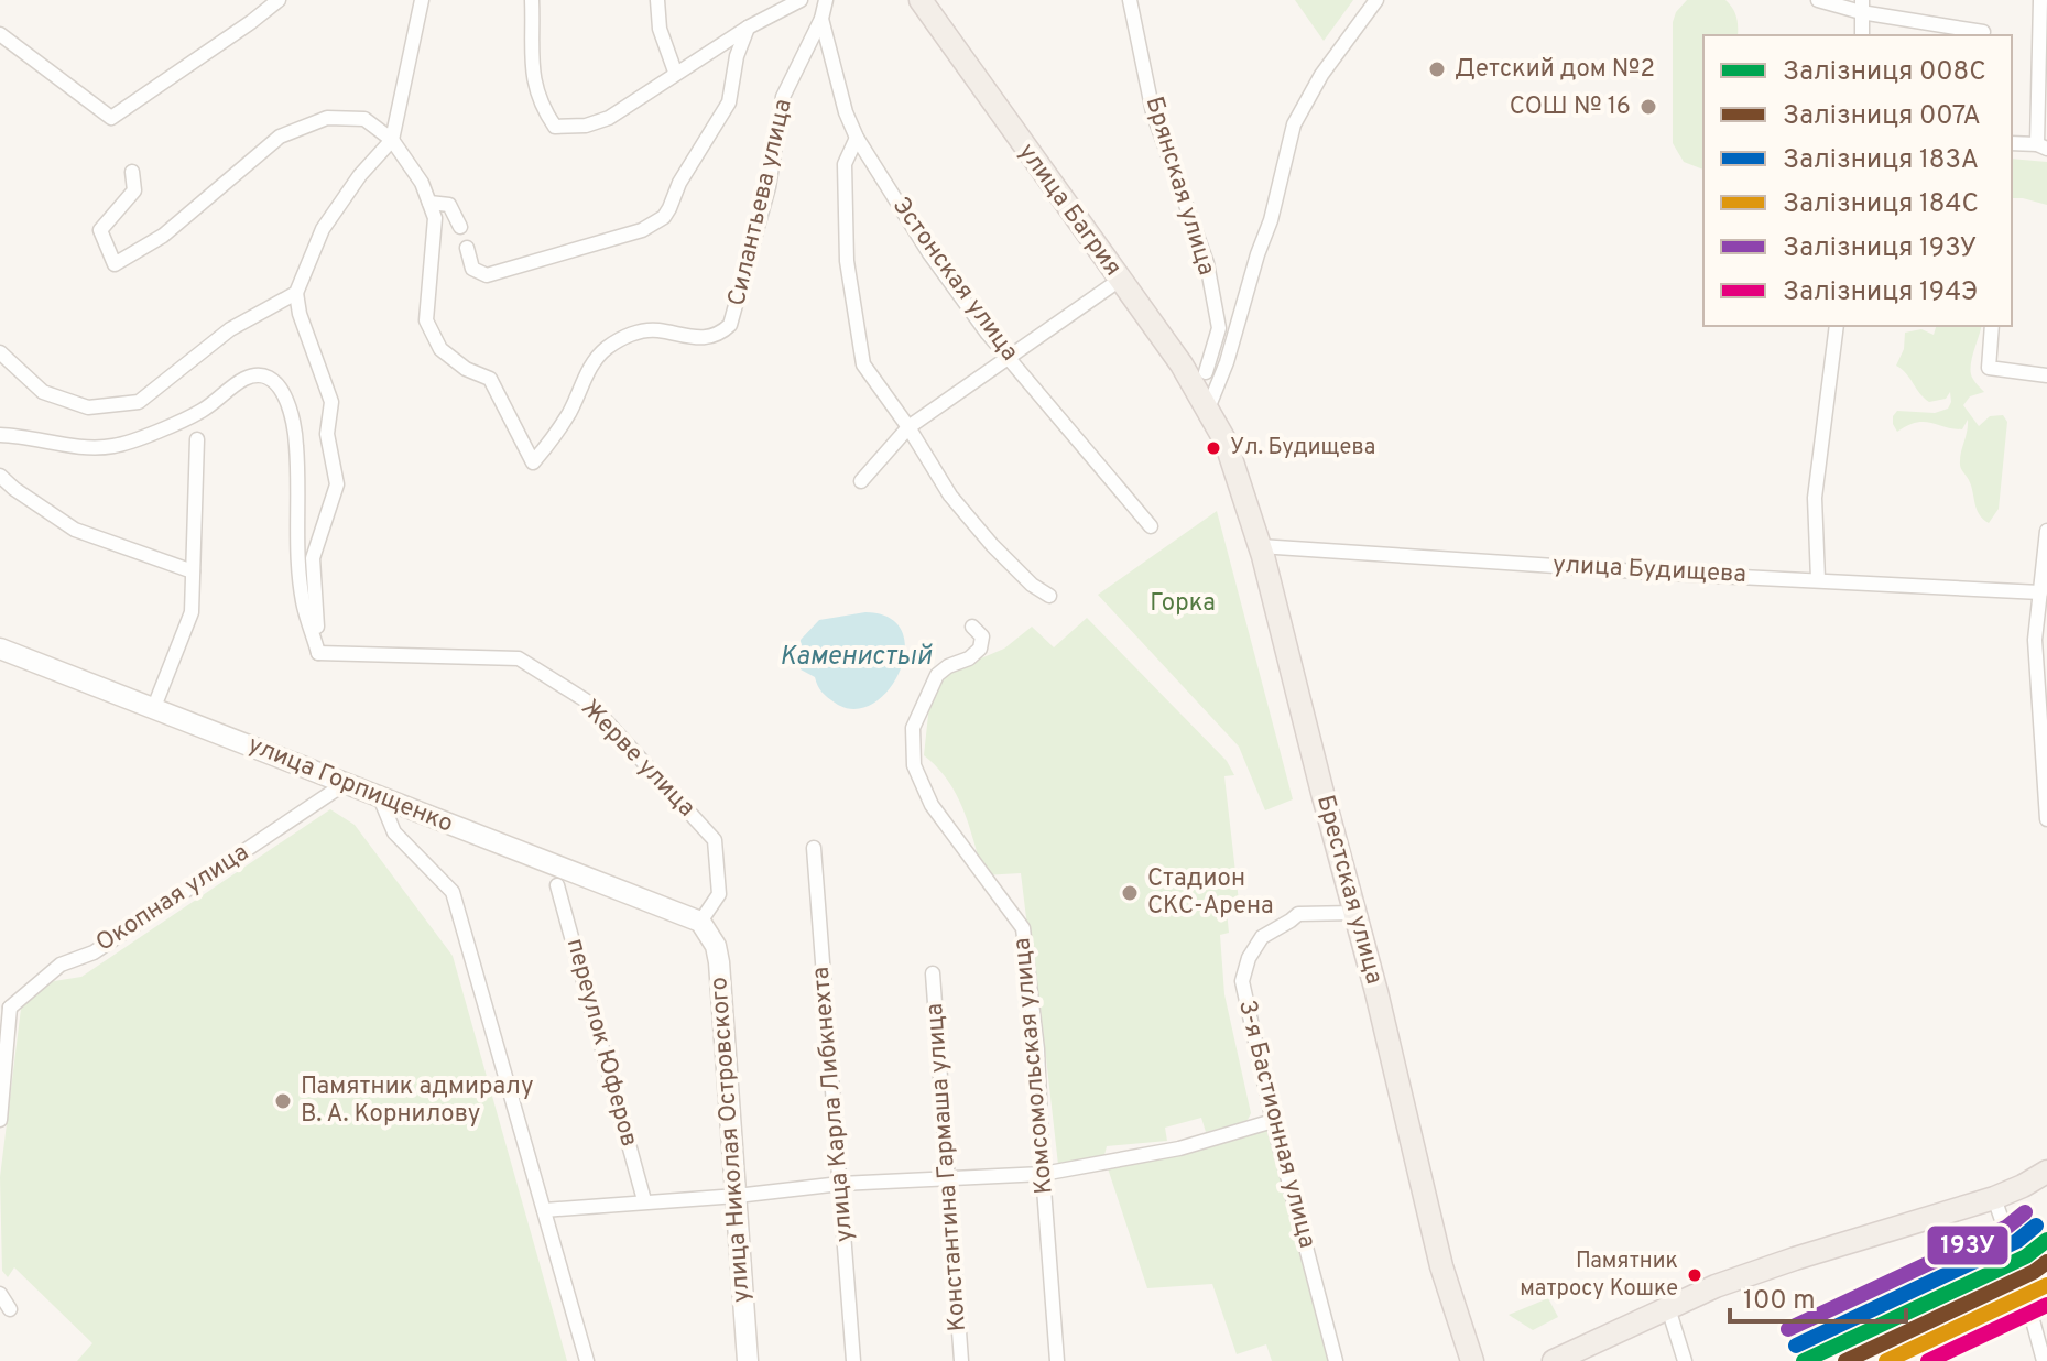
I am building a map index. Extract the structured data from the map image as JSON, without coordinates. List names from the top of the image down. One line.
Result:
{"streets":{"main road":["улица Багрия","улица Горпищенко","Брестская улица","улица Николая Островского"],"street":["Брянская улица","Силантьева улица","Эстонская улица","улица Будищева","Жерве улица","Окопная улица","переулок Юферов","Комсомольская улица","улица Карла Либкнехта","3-я Бастионная улица","Константина Гармаша улица"]},"crossings":[["Силантьева улица","Эстонская улица"],["улица Багрия","Брестская улица"],["улица Будищева","Брестская улица"],["Жерве улица","улица Горпищенко"],["Жерве улица","улица Николая Островского"],["улица Горпищенко","Окопная улица"],["улица Горпищенко","улица Николая Островского"],["Брестская улица","3-я Бастионная улица"]],"water":["Каменистый"],"parks":["Горка"],"places":["Детский дом №2","СОШ № 16","Ул. Будищева","Стадион СКС-Арена","Памятник адмиралу В. А. Корнилову","Памятник матросу Кошке"],"lines":["rail line 193У","rail line 183А","rail line 008С","rail line 007А","rail line 184С","rail line 194Э"],"legend":["Залізниця 008С","Залізниця 007А","Залізниця 183А","Залізниця 184С","Залізниця 193У","Залізниця 194Э"],"scale_bar":"100 m"}
